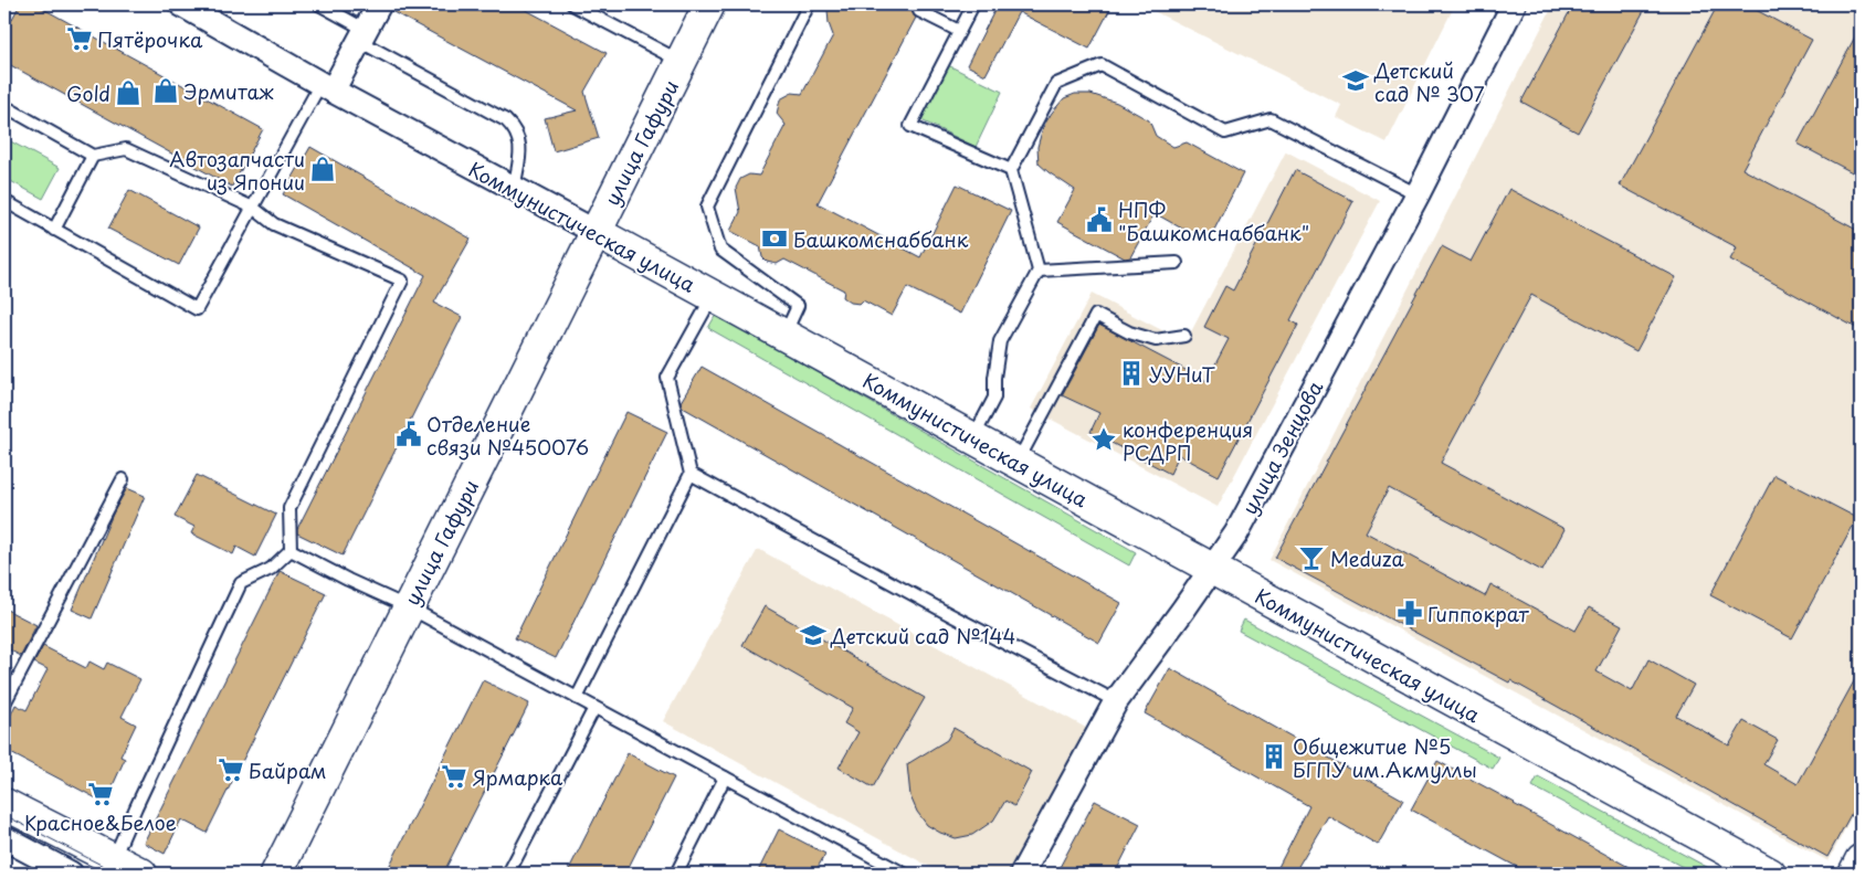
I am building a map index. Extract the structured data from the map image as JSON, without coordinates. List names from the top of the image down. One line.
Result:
{"streets":{"main road":["улица Гафури","Коммунистическая улица"],"street":["улица Зенцова"]},"crossings":[["улица Гафури","Коммунистическая улица"],["Коммунистическая улица","улица Зенцова"]],"places":{"supermarket":["Пятёрочка","Байрам","Ярмарка","Красное&Белое"],"school or university":["Детский сад № 307","Детский сад №144"],"shop":["Эрмитаж","Gold","Автозапчасти из Японии"],"public building":["НПФ \"Башкомснаббанк\"","Отделение связи №450076"],"bank":["Башкомснаббанк"],"building":["УУНиТ","Общежитие №5 БГПУ им.Акмуллы"],"place":["конференция РСДРП"],"bar":["Meduza"],"pharmacy":["Гиппократ"]}}
